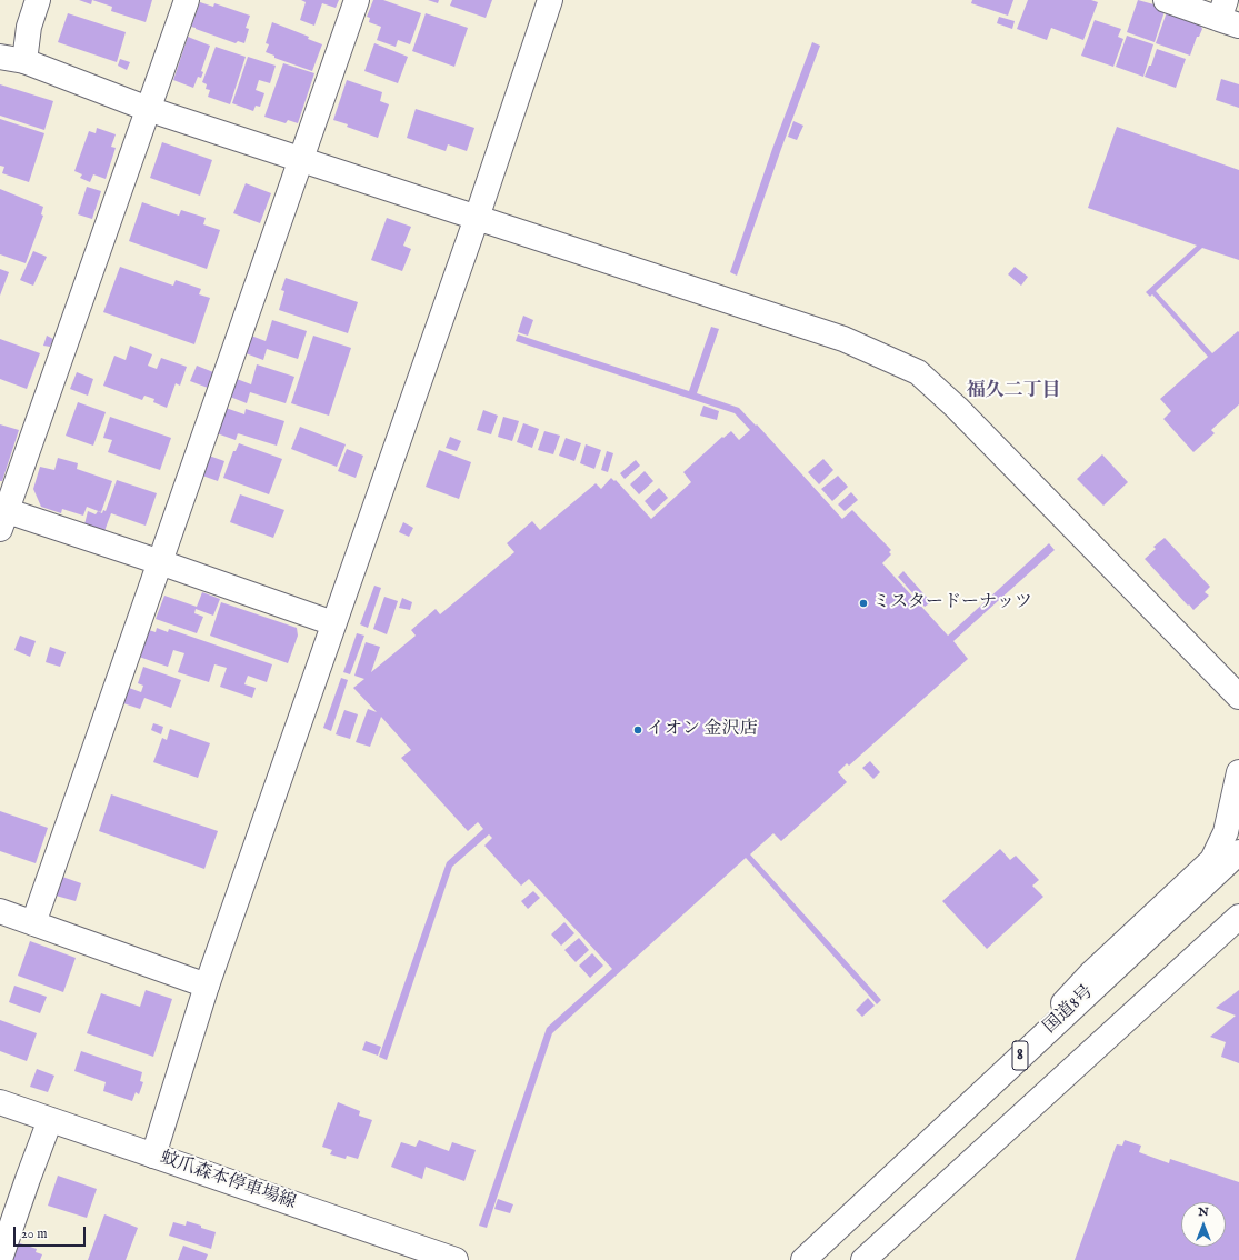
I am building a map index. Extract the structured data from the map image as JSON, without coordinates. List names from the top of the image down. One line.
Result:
{"streets":{"main road":["国道8号","8","蚊爪森本停車場線"]},"districts":["福久二丁目"],"places":["ミスタードーナッツ","イオン 金沢店"],"scale_bar":"20 m","north":"top"}
